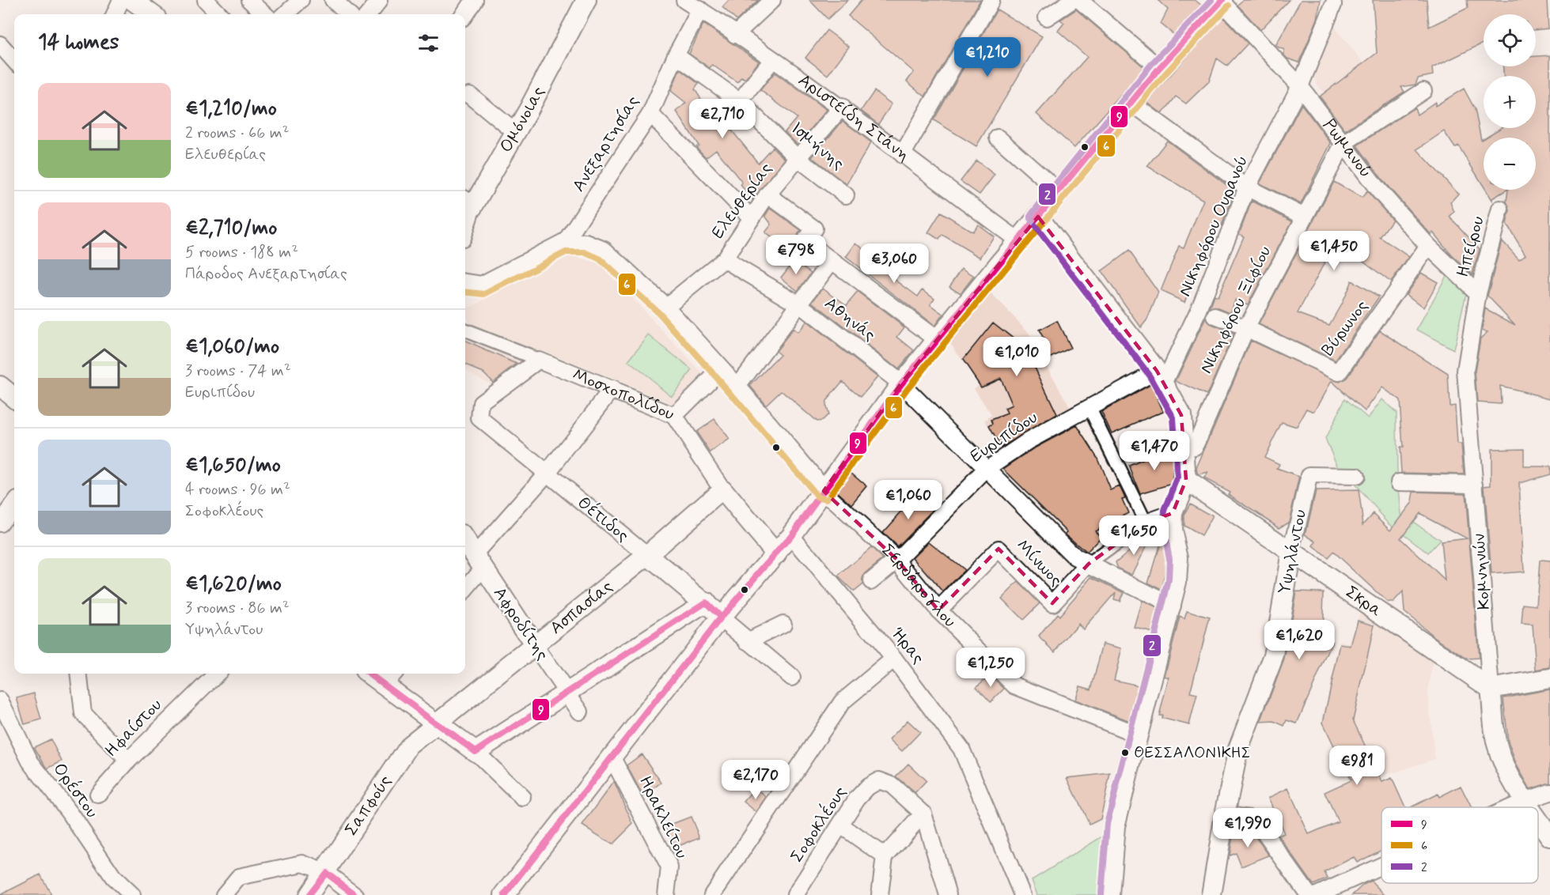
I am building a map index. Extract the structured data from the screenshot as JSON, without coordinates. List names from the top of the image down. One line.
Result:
{"streets":{"street":["Ομόνοιας","Αριστείδη Στάνη","Ανεξαρτησίας","Ισμήνης","Ρωμανού","Ελευθερίας","Νικηφόρου Ουρανού","Ηπείρου","Νικηφόρου Ξιφίου","Αθηνάς","Βύρωνος","Μοσχοπολίδου","Ευριπίδου","Θέτιδος","Υψηλάντου","Μίνωος","Κομνηνών","Σερδάρογλου","Σκρα","Ασπασίας","Αφροδίτης","Ήρας","Ηφαίστου","Ορέστου","Σαπφούς","Ηρακλείτου","Σοφοκλέους"]},"crossings":[["Αριστείδη Στάνη","Ανεξαρτησίας"],["Αριστείδη Στάνη","Ελευθερίας"],["Ανεξαρτησίας","Ισμήνης"],["Ανεξαρτησίας","Σερδάρογλου"],["Ισμήνης","Ελευθερίας"],["Ρωμανού","Νικηφόρου Ουρανού"],["Ρωμανού","Ηπείρου"],["Ρωμανού","Νικηφόρου Ξιφίου"],["Ρωμανού","Βύρωνος"],["Ρωμανού","Κομνηνών"],["Ελευθερίας","Αθηνάς"],["Ελευθερίας","Σερδάρογλου"],["Νικηφόρου Ουρανού","Ευριπίδου"],["Ηπείρου","Κομνηνών"],["Νικηφόρου Ξιφίου","Βύρωνος"],["Αθηνάς","Ευριπίδου"],["Αθηνάς","Μίνωος"],["Μοσχοπολίδου","Θέτιδος"],["Μοσχοπολίδου","Ασπασίας"],["Ευριπίδου","Σερδάρογλου"],["Θέτιδος","Ασπασίας"],["Υψηλάντου","Σκρα"],["Μίνωος","Σερδάρογλου"],["Κομνηνών","Σκρα"],["Ασπασίας","Αφροδίτης"],["Ασπασίας","Σαπφούς"]],"places":["ΘΕΣΣΑΛΟΝΙΚΗΣ"],"lines":["transit line 9","transit line 2","transit line 6"],"legend":["9","6","2"],"page":{"map_buttons":["+","−"],"heading":"14 homes","price":["€1,210","€2,710","€1,450","€798","€3,060","€1,010","€1,470","€1,060","€1,650","€1,620","€1,250","€981","€2,170","€1,990"],"list":[{"name":"€1,210/mo","note":"2 rooms · 66 m² · Ελευθερίας"},{"name":"€2,710/mo","note":"5 rooms · 188 m² · Πάροδος Ανεξαρτησίας"},{"name":"€1,060/mo","note":"3 rooms · 74 m² · Ευριπίδου"},{"name":"€1,650/mo","note":"4 rooms · 96 m² · Σοφοκλέους"},{"name":"€1,620/mo","note":"3 rooms · 86 m² · Υψηλάντου"}]}}
